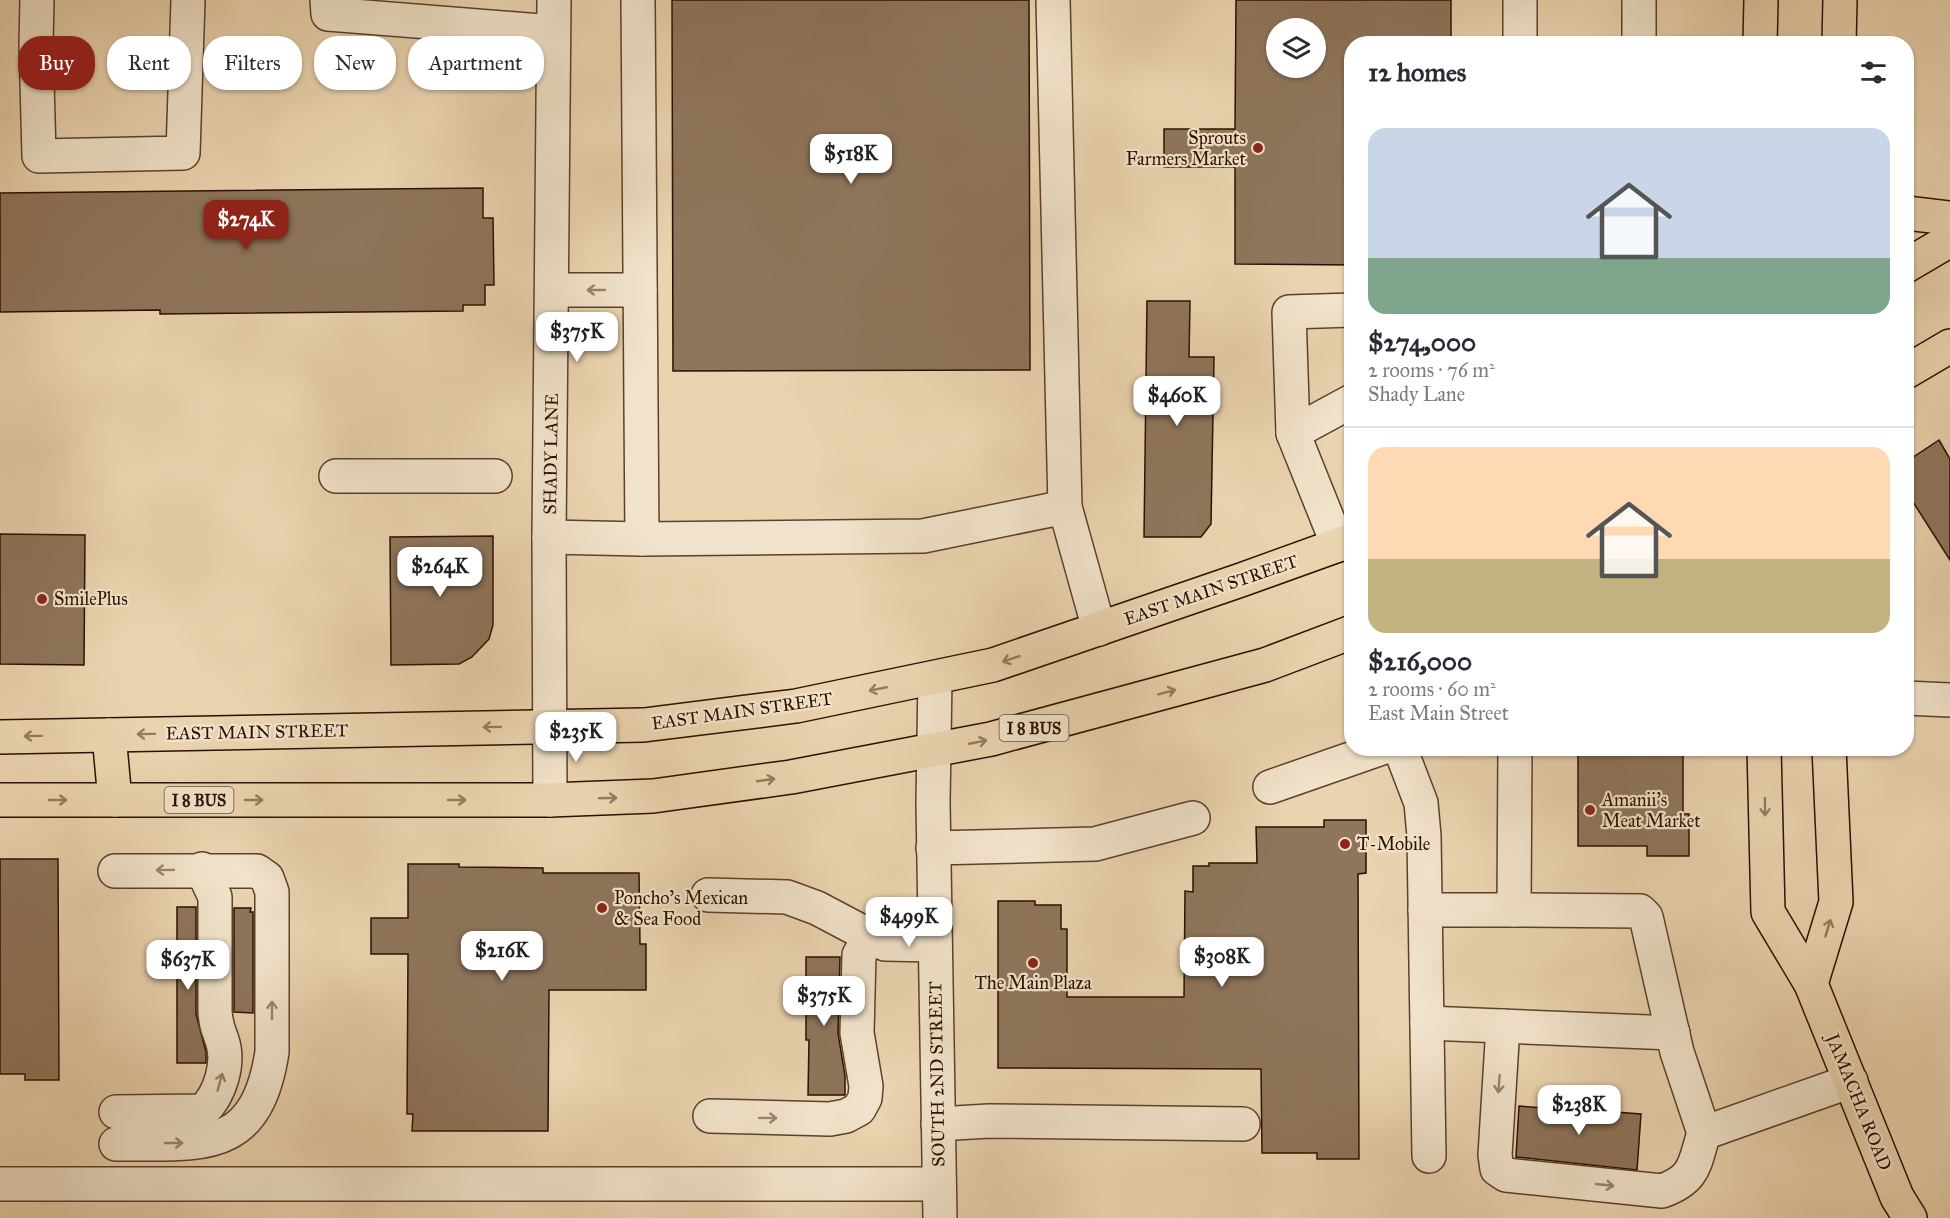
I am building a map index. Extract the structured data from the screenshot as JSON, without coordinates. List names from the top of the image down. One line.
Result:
{"streets":{"main road":["EAST MAIN STREET","I 8 BUS","JAMACHA ROAD"],"street":["SHADY LANE","SOUTH 2ND STREET"]},"crossings":[["SHADY LANE","EAST MAIN STREET"],["SHADY LANE","I 8 BUS"],["EAST MAIN STREET","SOUTH 2ND STREET"],["I 8 BUS","SOUTH 2ND STREET"]],"places":["Sprouts Farmers Market","SmilePlus","Amanii’s Meat Market","T-Mobile","Poncho's Mexican & Sea Food","The Main Plaza"],"page":{"chip":["Buy","Rent","Filters","New","Apartment"],"heading":"12 homes","list":[{"name":"$274,000","note":"2 rooms · 76 m² · Shady Lane"},{"name":"$216,000","note":"2 rooms · 60 m² · East Main Street"}],"price":["$518K","$274K","$375K","$460K","$264K","$235K","$499K","$216K","$308K","$637K","$375K","$238K"]}}
